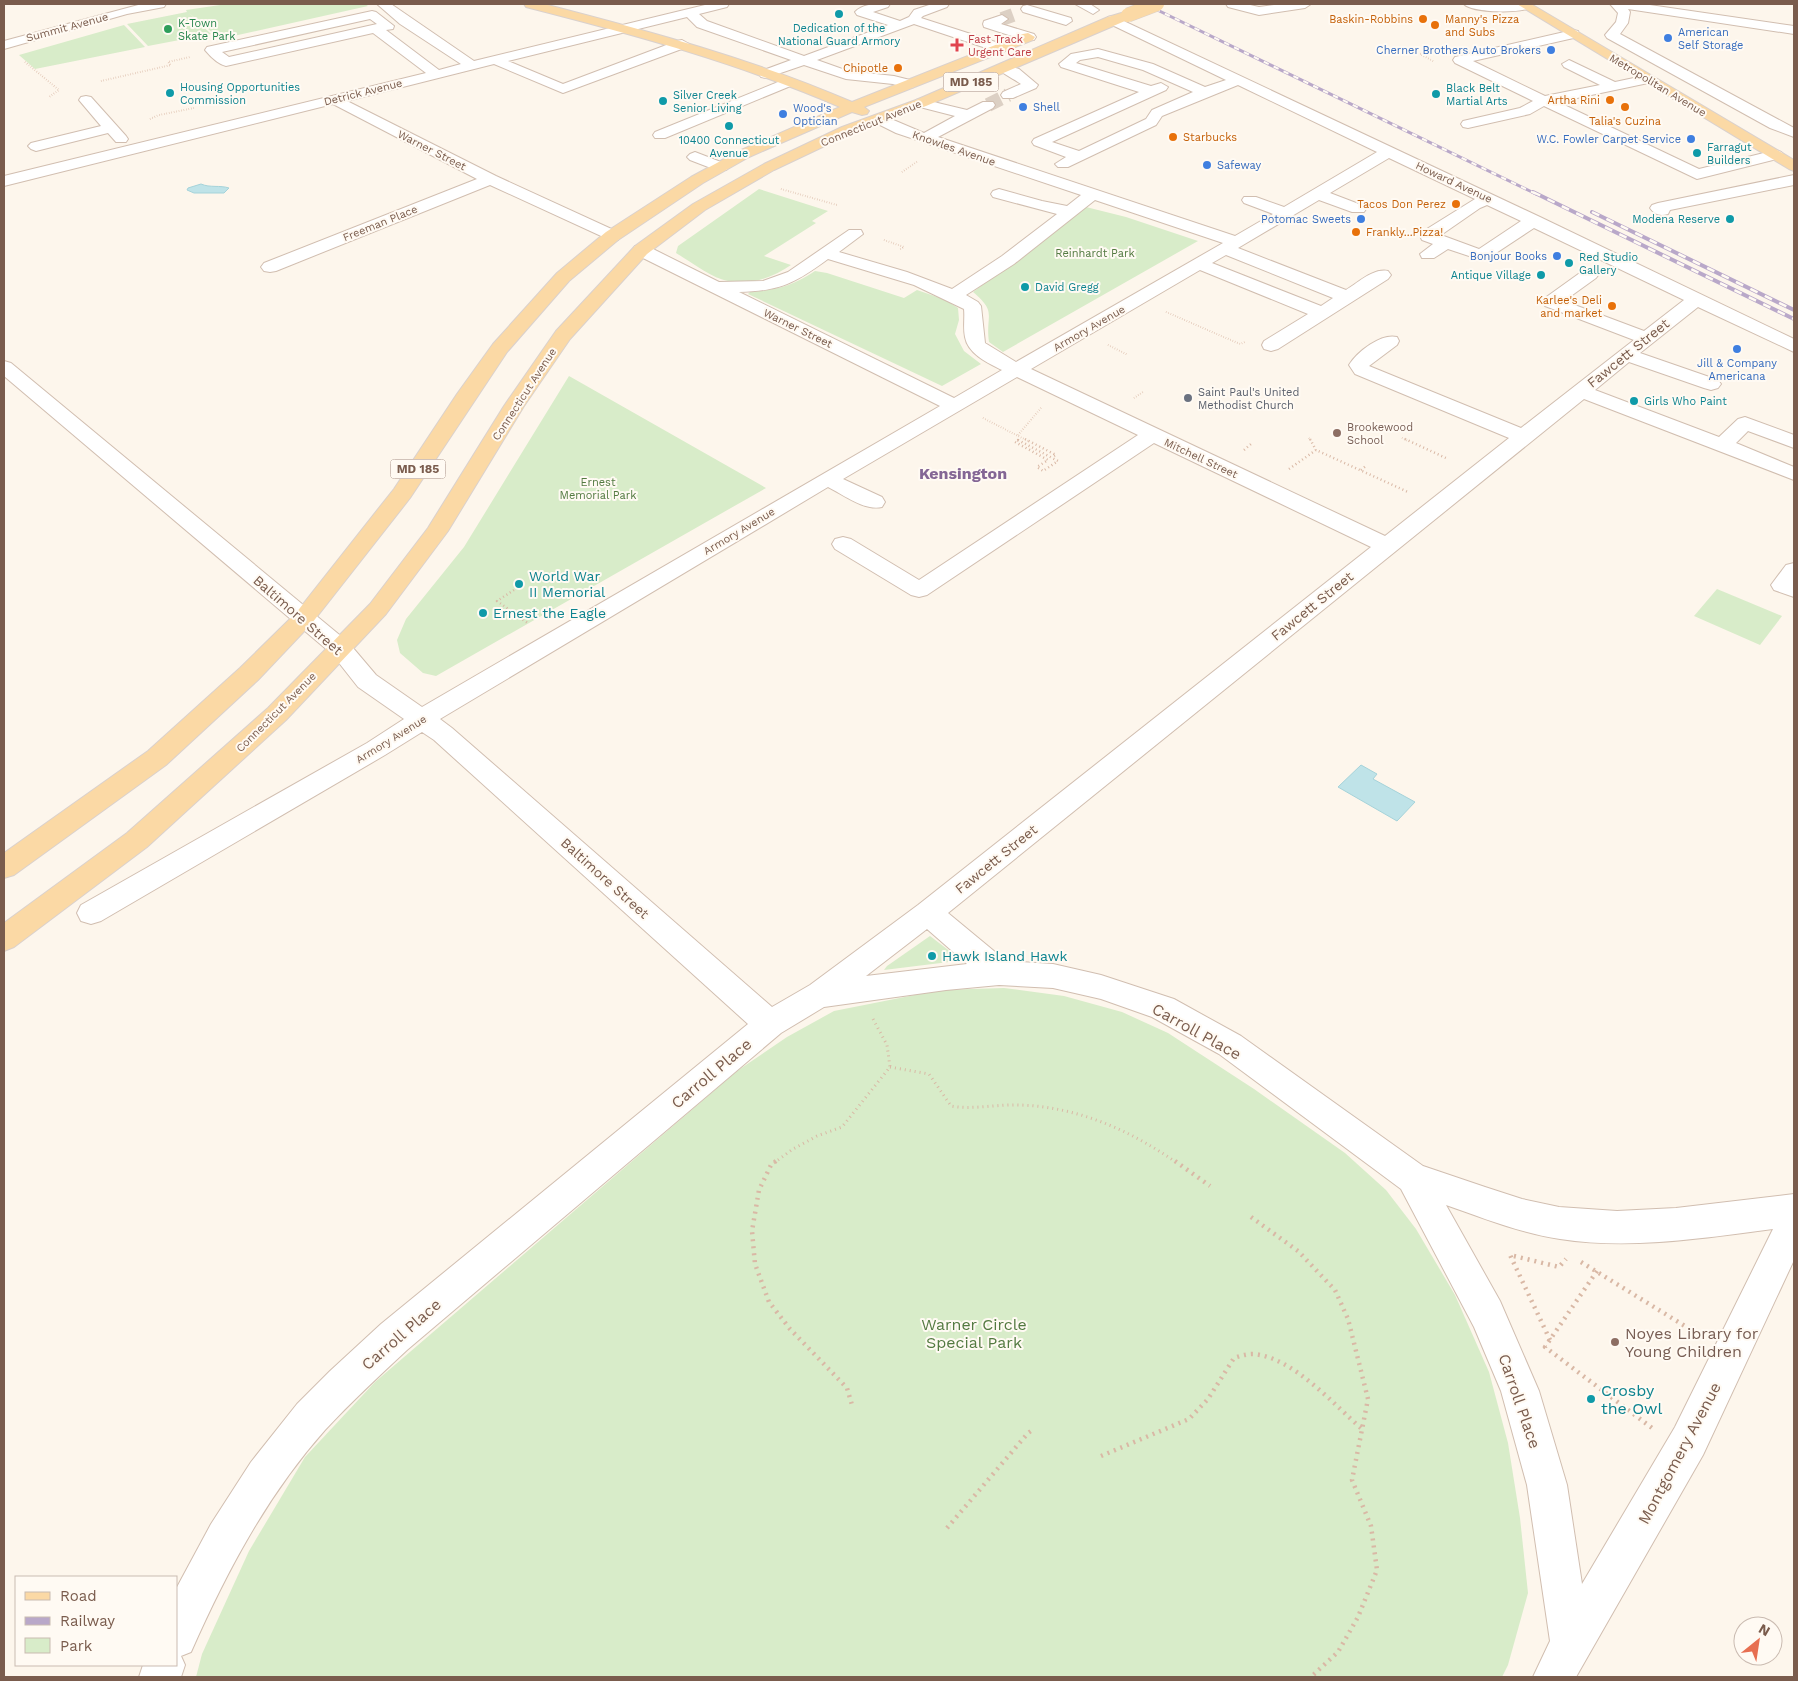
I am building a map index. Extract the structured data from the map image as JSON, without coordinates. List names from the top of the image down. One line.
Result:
{"streets":{"main road":["MD 185","Metropolitan Avenue","Connecticut Avenue","Knowles Avenue"],"street":["Summit Avenue","Detrick Avenue","Warner Street","Howard Avenue","Freeman Place","Armory Avenue","Fawcett Street","Mitchell Street","Baltimore Street","Carroll Place","Montgomery Avenue"]},"crossings":[["Detrick Avenue","Knowles Avenue"],["Detrick Avenue","Warner Street"],["Connecticut Avenue","Knowles Avenue"],["Connecticut Avenue","Warner Street"],["Connecticut Avenue","Howard Avenue"],["Connecticut Avenue","Baltimore Street"],["Knowles Avenue","Armory Avenue"],["Warner Street","Freeman Place"],["Warner Street","Armory Avenue"],["Howard Avenue","Armory Avenue"],["Howard Avenue","Fawcett Street"],["Armory Avenue","Mitchell Street"],["Armory Avenue","Baltimore Street"],["Fawcett Street","Mitchell Street"],["Fawcett Street","Carroll Place"],["Baltimore Street","Carroll Place"],["Carroll Place","Montgomery Avenue"]],"districts":["Kensington"],"parks":["Reinhardt Park","Ernest Memorial Park","Warner Circle Special Park"],"places":{"other":["Dedication of the National Guard Armory","Baskin-Robbins","Manny's Pizza and Subs","K-Town Skate Park","American Self Storage","Cherner Brothers Auto Brokers","Chipotle","Housing Opportunities Commission","Black Belt Martial Arts","Artha Rini","Silver Creek Senior Living","Shell","Talia's Cuzina","Wood's Optician","10400 Connecticut Avenue","Starbucks","W.C. Fowler Carpet Service","Farragut Builders","Safeway","Tacos Don Perez","Potomac Sweets","Modena Reserve","Frankly...Pizza!","Bonjour Books","Red Studio Gallery","Antique Village","David Gregg","Karlee's Deli and market","Jill & Company Americana","Saint Paul's United Methodist Church","Girls Who Paint","Brookewood School","World War II Memorial","Ernest the Eagle","Hawk Island Hawk","Noyes Library for Young Children","Crosby the Owl"],"health":["Fast Track Urgent Care"]},"legend":["Road","Railway","Park"],"north":"top right"}
